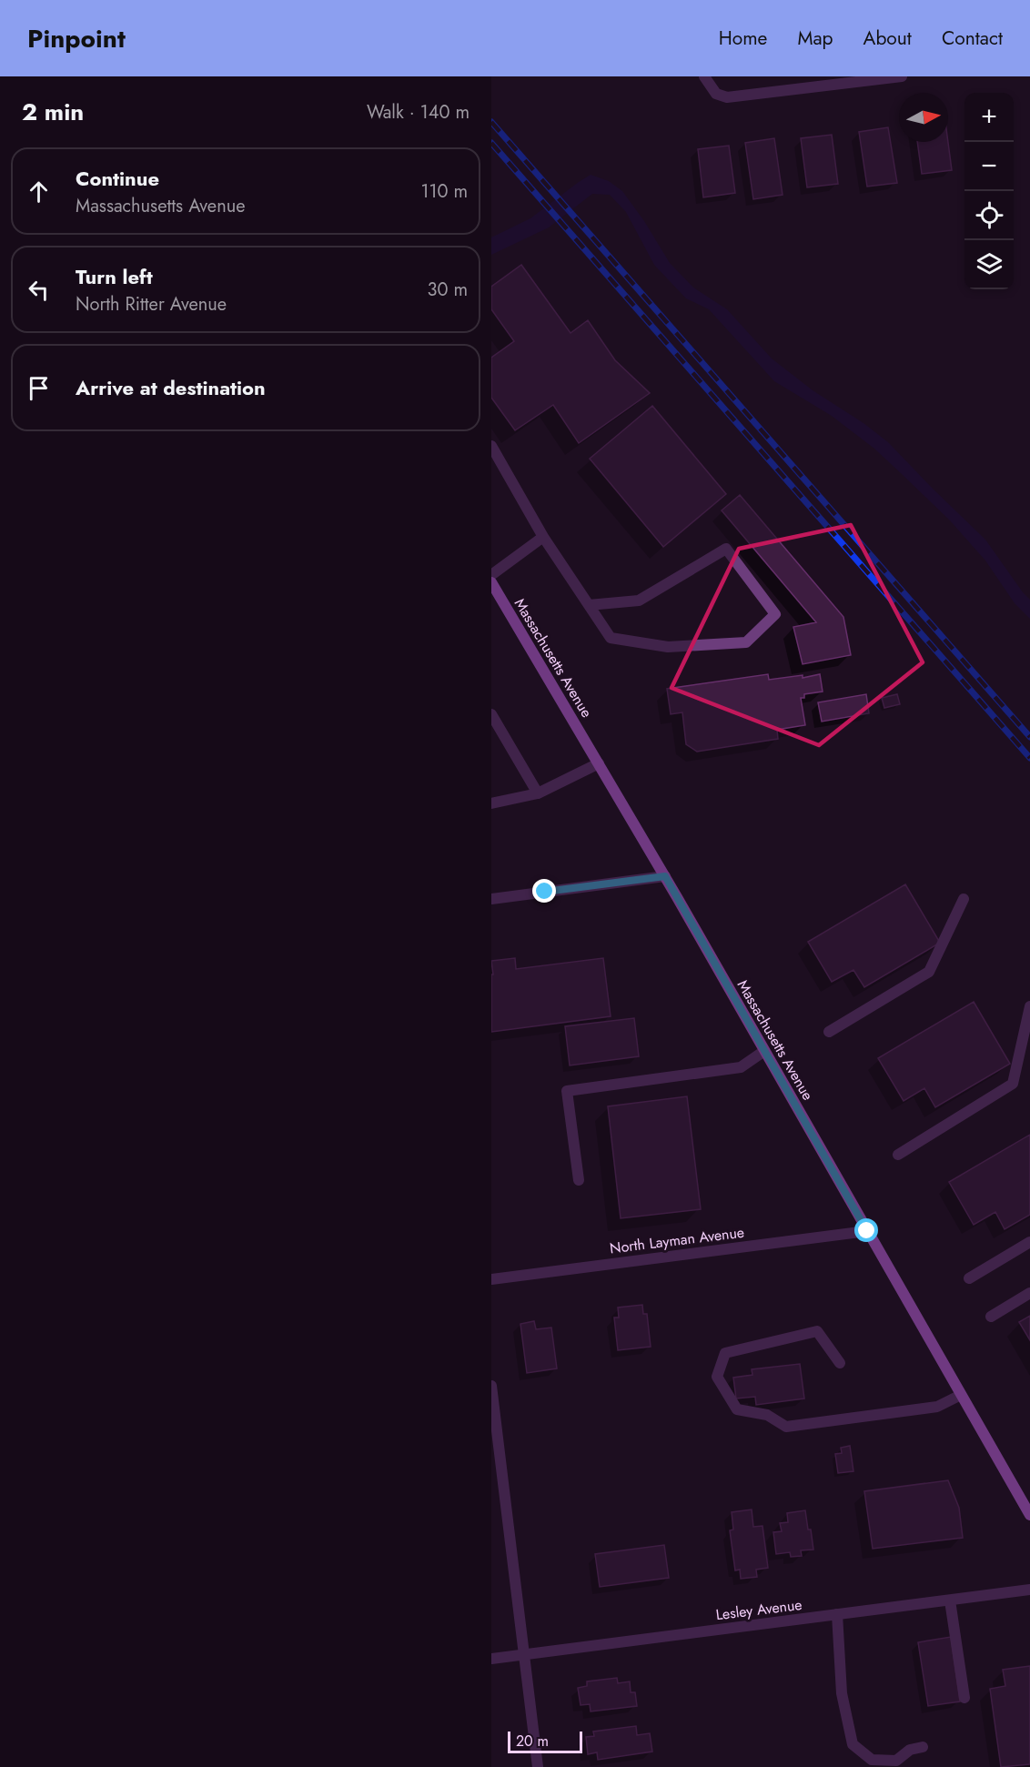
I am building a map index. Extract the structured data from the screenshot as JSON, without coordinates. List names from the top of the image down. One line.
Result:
{"streets":{"main road":["Massachusetts Avenue"],"street":["North Layman Avenue","Lesley Avenue"]},"crossings":[["Massachusetts Avenue","North Layman Avenue"]],"scale_bar":"20 m","north":"right","page":{"header":"Pinpoint","nav":["Home","Map","About","Contact"],"heading":["2 min","Walk · 140 m"],"map_buttons":["+","−"],"list":[["Continue","Massachusetts Avenue","110 m"],["Turn left","North Ritter Avenue","30 m"],"Arrive at destination"],"scale":"20 m"}}
